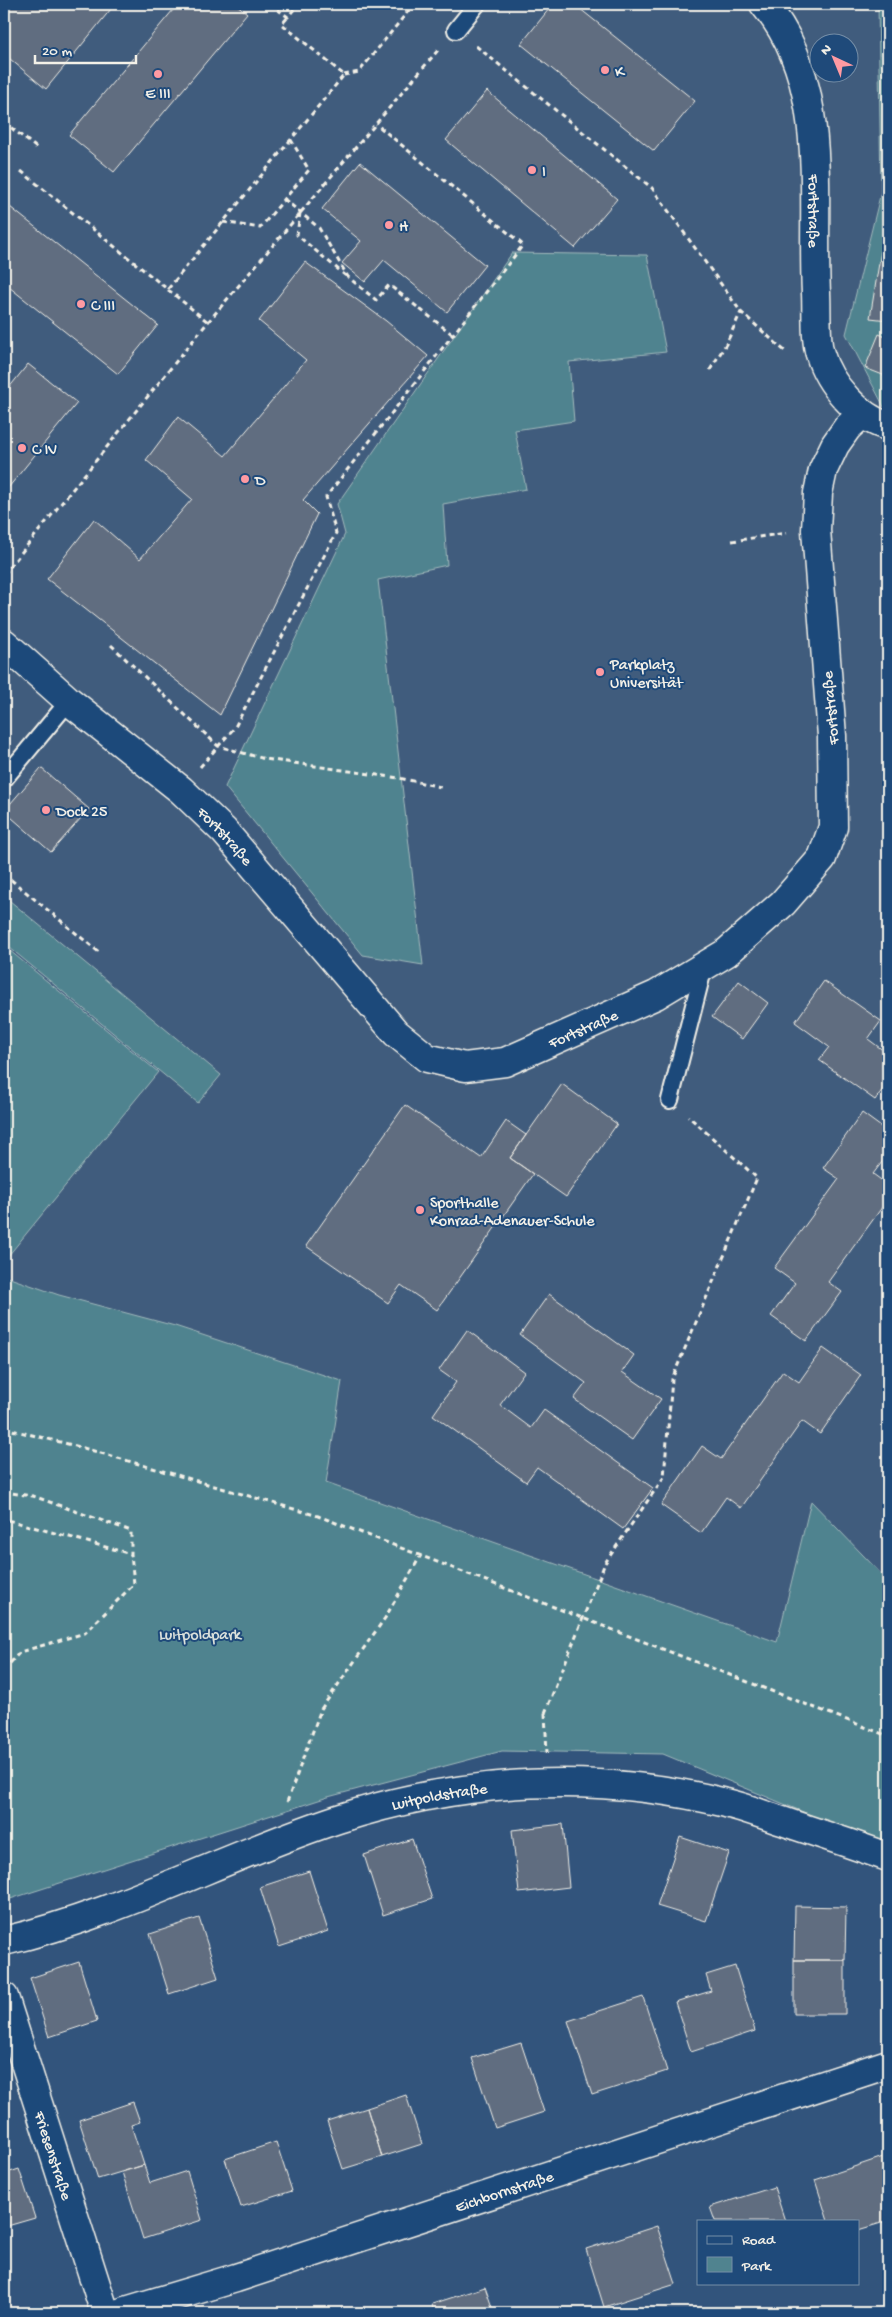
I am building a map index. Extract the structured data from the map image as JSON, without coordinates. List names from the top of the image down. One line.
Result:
{"streets":{"street":["Fortstraße","Luitpoldstraße","Friesenstraße","Eichbornstraße"]},"crossings":[["Friesenstraße","Eichbornstraße"]],"parks":["Luitpoldpark"],"places":["K","E III","I","H","C III","C IV","D","Parkplatz Universität","Dock 25","Sporthalle Konrad-Adenauer-Schule"],"legend":["Road","Park"],"scale_bar":"20 m","north":"top left"}
